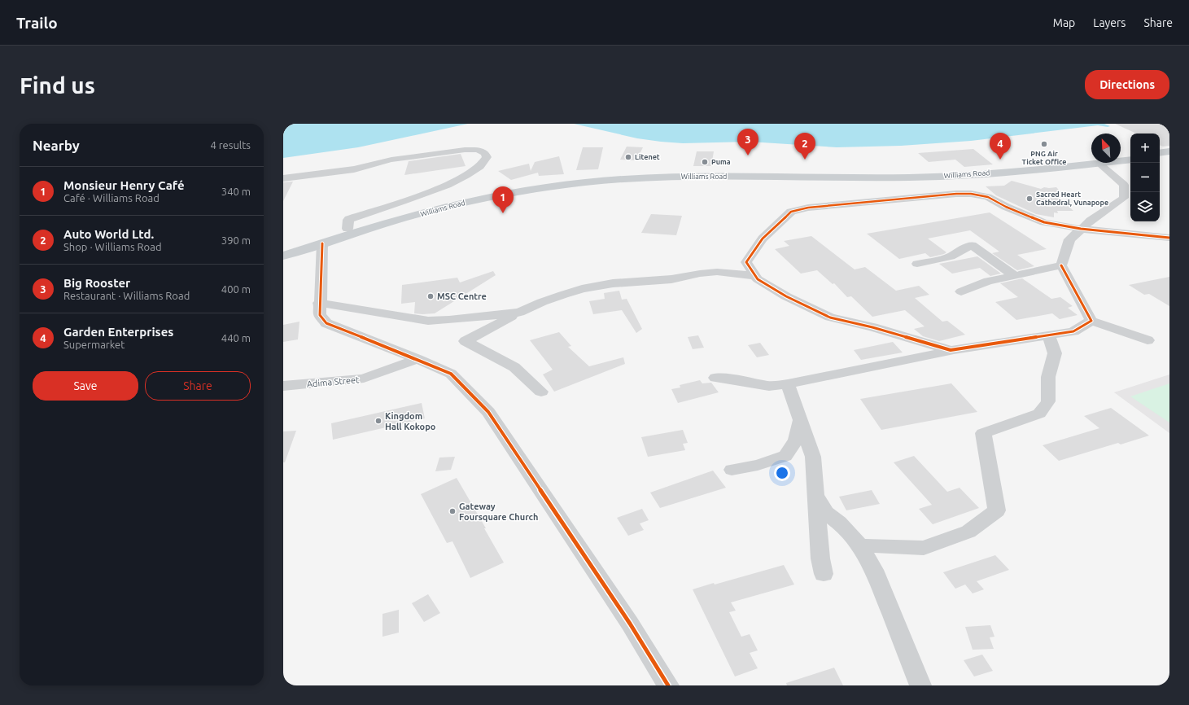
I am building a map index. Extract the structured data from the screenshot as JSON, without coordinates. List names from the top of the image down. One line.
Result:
{"streets":{"main road":["Williams Road"],"street":["Adima Street"]},"places":["PNG Air Ticket Office","Litenet","Puma","Sacred Heart Cathedral, Vunapope","MSC Centre","Kingdom Hall Kokopo","Gateway Foursquare Church"],"north":"top left","page":{"header":"Trailo","nav":["Map","Layers","Share"],"buttons":["Directions",["Save","Share"]],"title":"Find us","heading":["Nearby","4 results"],"pins":["3","2","4","1"],"map_buttons":["+","−"],"list":[{"mark":"1","name":"Monsieur Henry Café","note":"Café · Williams Road","value":"340 m"},{"mark":"2","name":"Auto World Ltd.","note":"Shop · Williams Road","value":"390 m"},{"mark":"3","name":"Big Rooster","note":"Restaurant · Williams Road","value":"400 m"},{"mark":"4","name":"Garden Enterprises","note":"Supermarket","value":"440 m"}]}}
